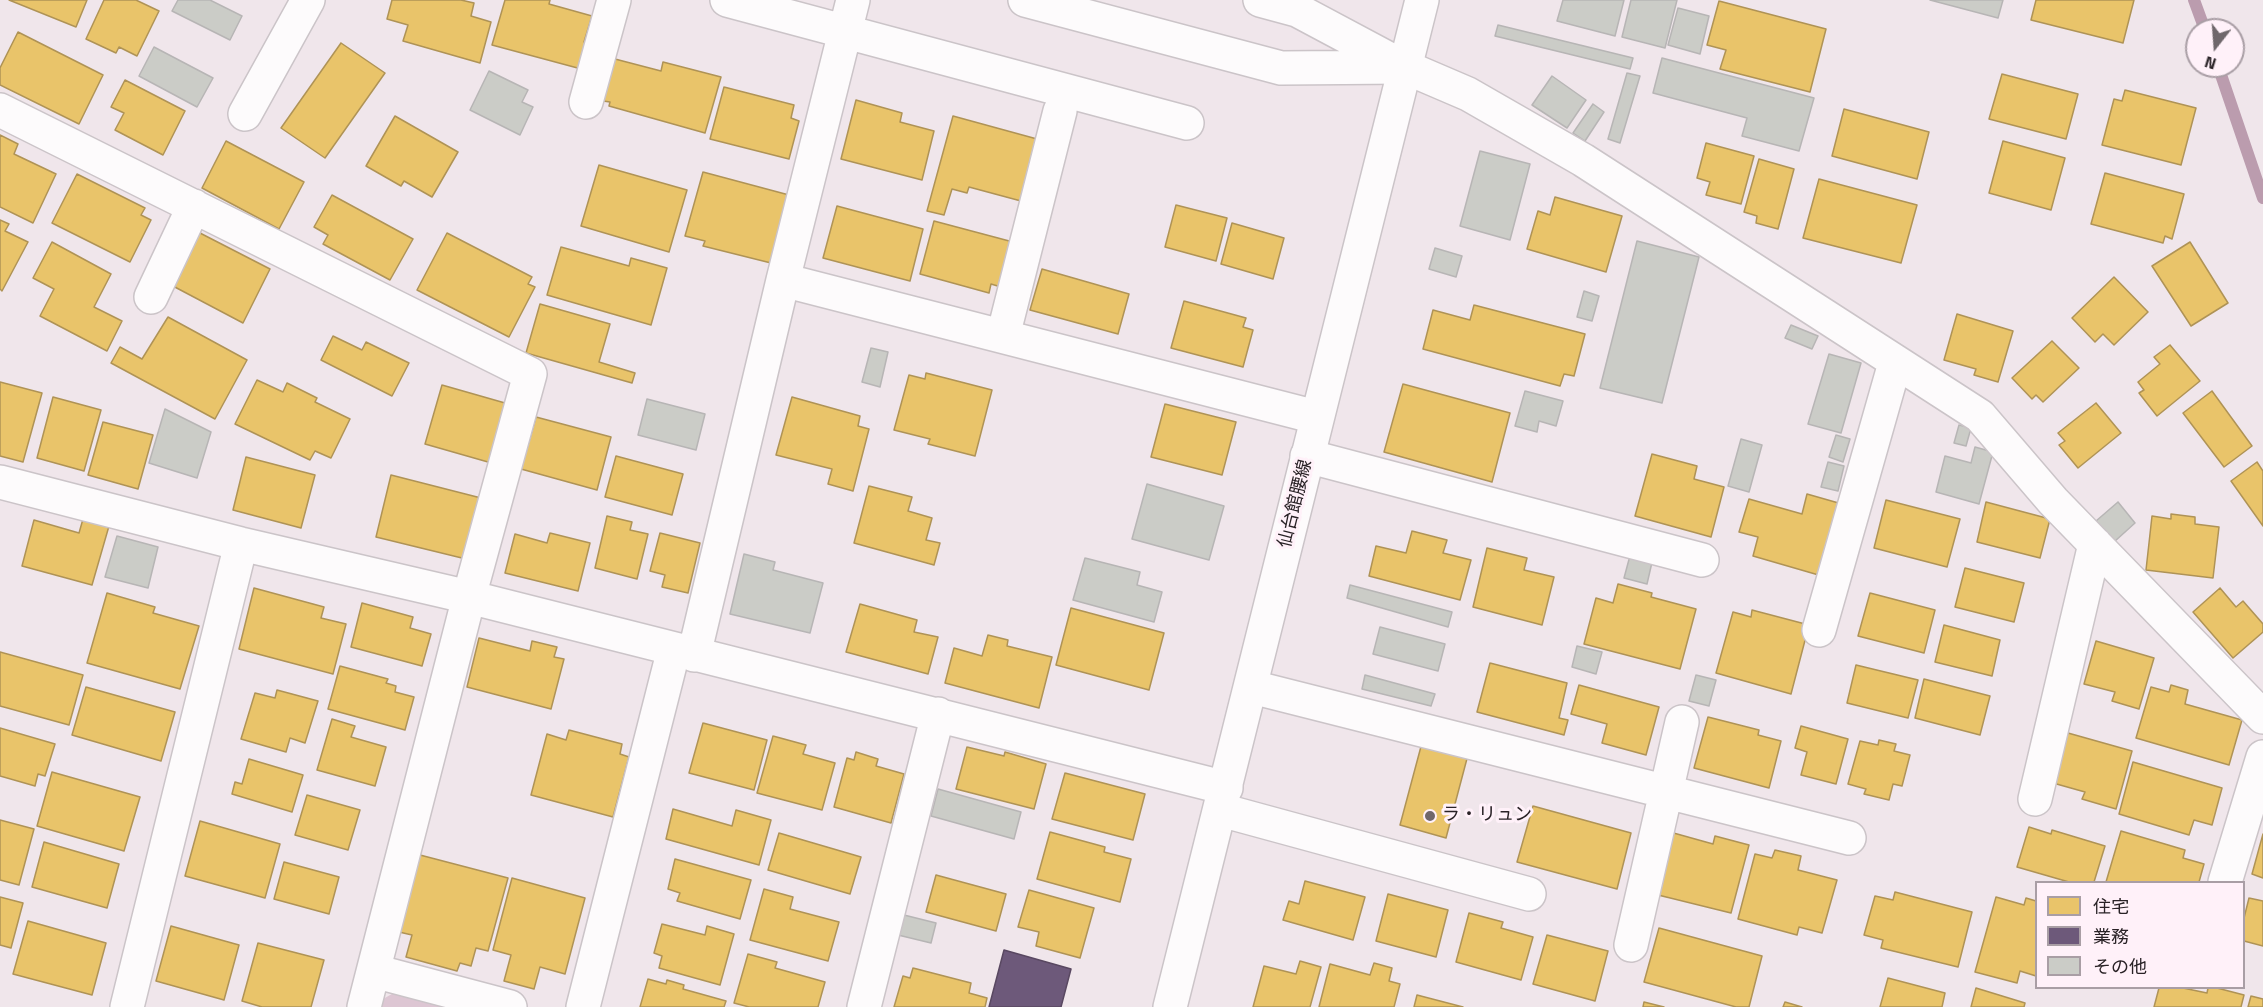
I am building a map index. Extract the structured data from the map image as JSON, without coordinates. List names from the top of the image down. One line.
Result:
{"streets":{"street":["仙台館腰線"]},"places":["ラ・リュン"],"legend":["住宅","業務","その他"],"north":"bottom"}
